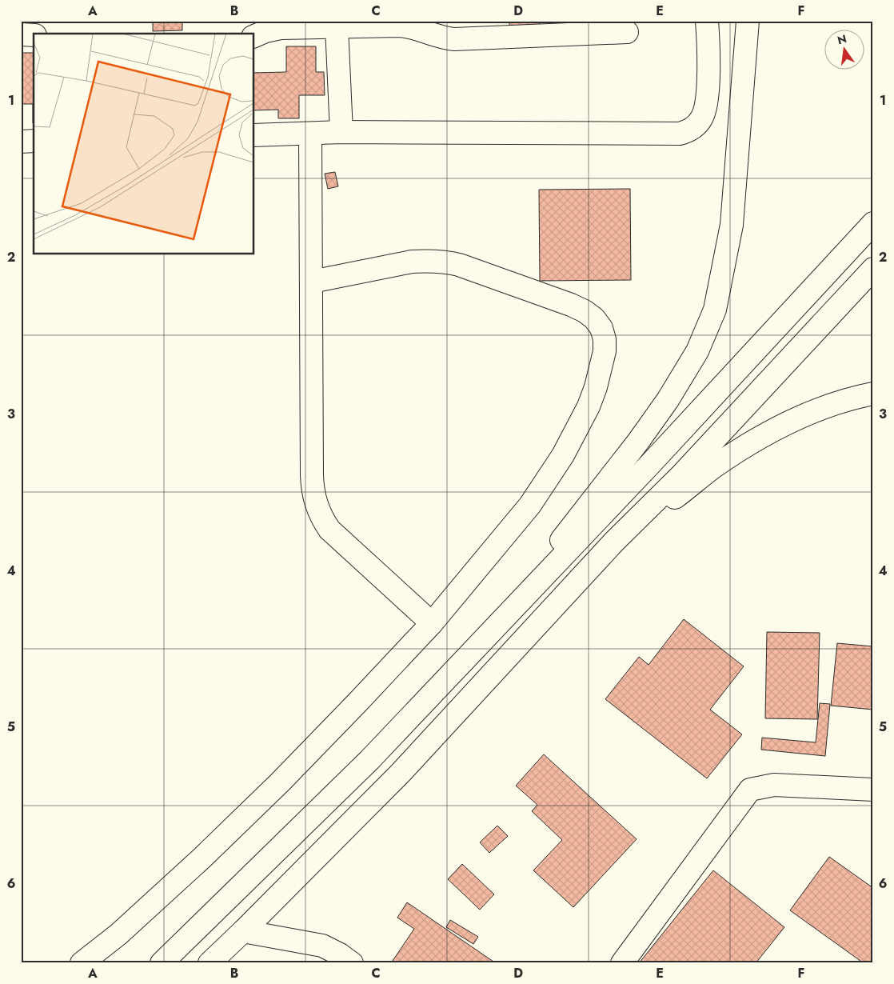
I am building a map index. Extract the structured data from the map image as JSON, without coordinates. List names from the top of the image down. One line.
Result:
{"north":"top","grid":{"columns":["A","B","C","D","E","F"],"rows":["1","2","3","4","5","6"]}}
